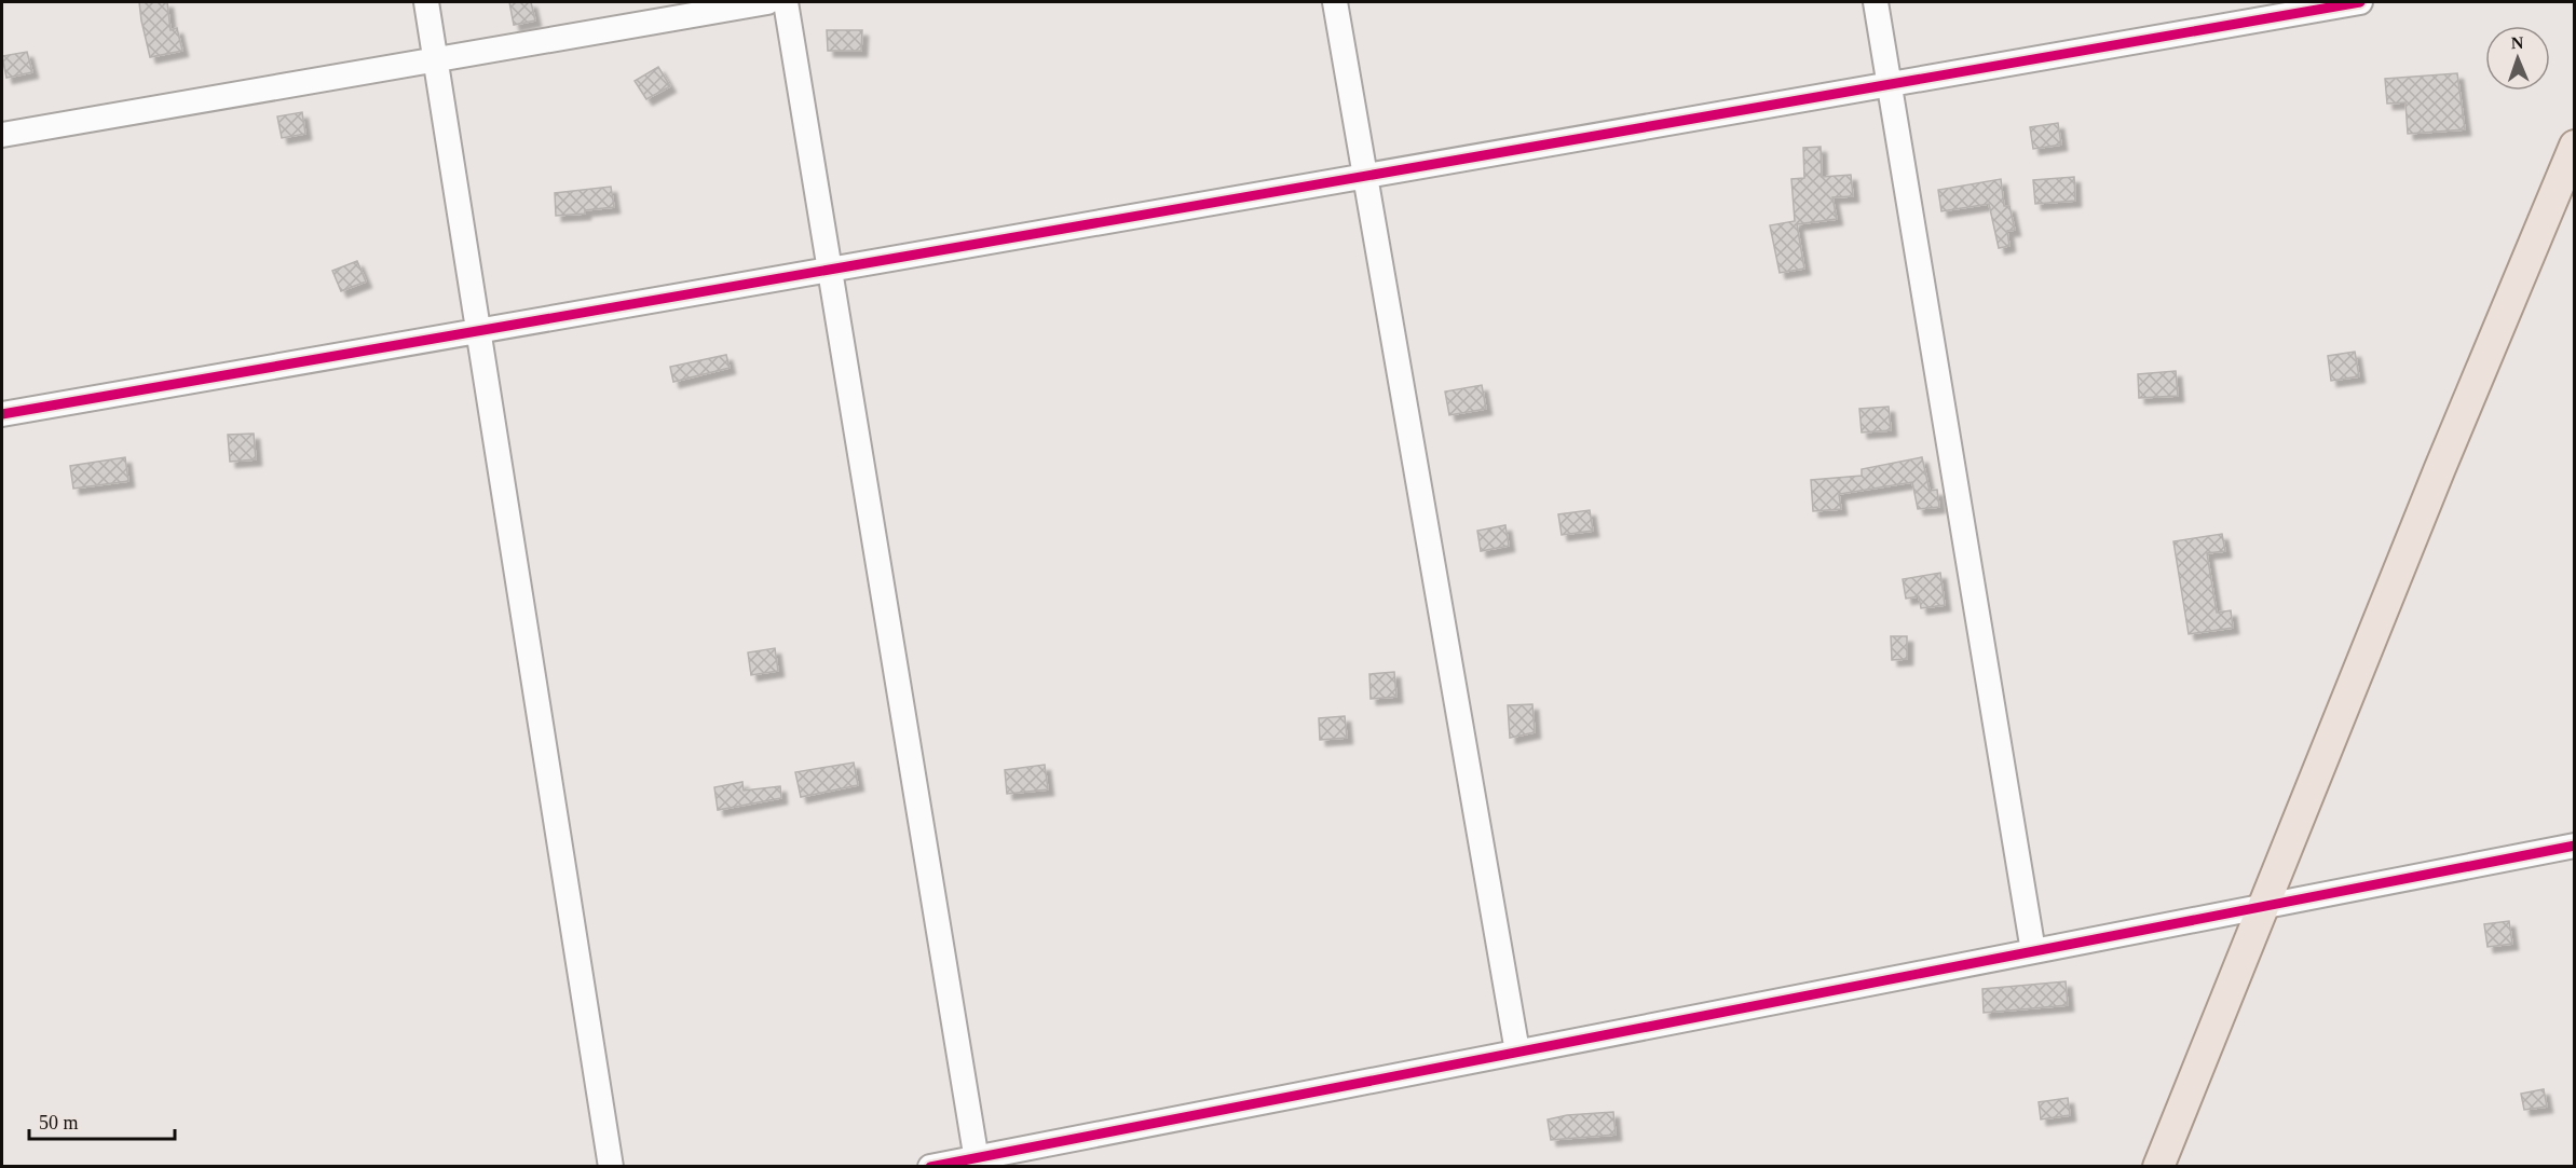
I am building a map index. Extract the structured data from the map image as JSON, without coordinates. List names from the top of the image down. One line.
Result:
{"scale_bar":"50 m","north":"top"}
